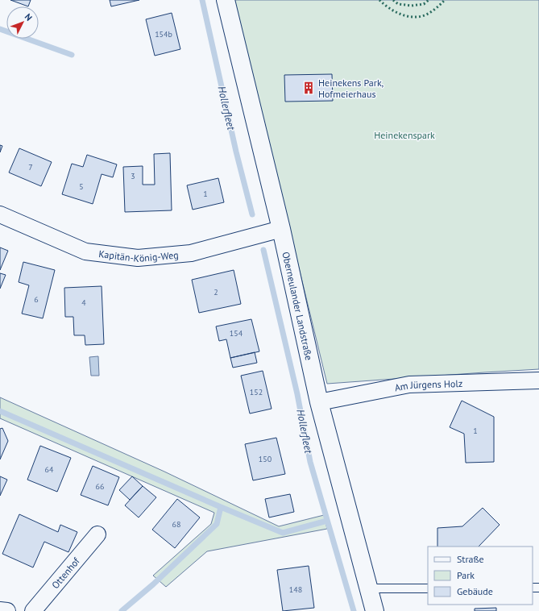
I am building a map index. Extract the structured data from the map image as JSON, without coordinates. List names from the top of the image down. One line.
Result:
{"streets":{"street":["Kapitän-König-Weg","Oberneulander Landstraße","Am Jürgens Holz","Ottenhof"]},"crossings":[["Kapitän-König-Weg","Oberneulander Landstraße"],["Oberneulander Landstraße","Am Jürgens Holz"]],"water":["Hollerfleet"],"parks":["Heinekenspark"],"places":{"building":["Heinekens Park, Hofmeierhaus"]},"house_numbers":["154b","7","3","5","1","2","6","4","154","152","1","150","64","66","68","148"],"legend":["Straße","Park","Gebäude"],"north":"top right"}
